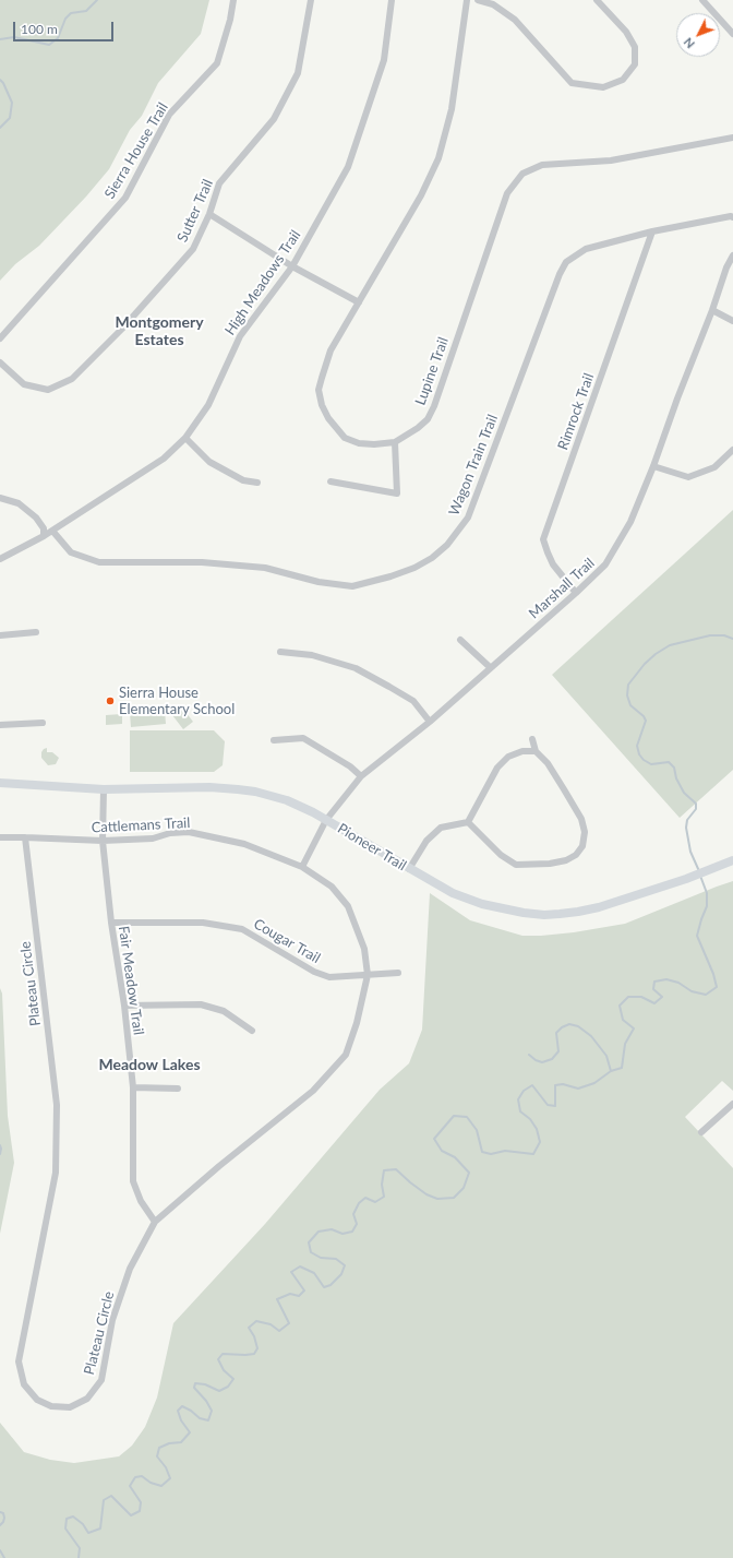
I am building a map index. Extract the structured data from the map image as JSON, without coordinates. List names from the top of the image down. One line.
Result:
{"streets":{"main road":["Pioneer Trail"],"street":["Sierra House Trail","Sutter Trail","High Meadows Trail","Lupine Trail","Rimrock Trail","Wagon Train Trail","Marshall Trail","Cattlemans Trail","Cougar Trail","Fair Meadow Trail","Plateau Circle"]},"crossings":[["High Meadows Trail","Wagon Train Trail"],["Rimrock Trail","Wagon Train Trail"],["Rimrock Trail","Marshall Trail"],["Marshall Trail","Cattlemans Trail"],["Marshall Trail","Pioneer Trail"],["Cattlemans Trail","Cougar Trail"],["Cattlemans Trail","Fair Meadow Trail"],["Cattlemans Trail","Plateau Circle"],["Pioneer Trail","Fair Meadow Trail"],["Cougar Trail","Fair Meadow Trail"],["Cougar Trail","Plateau Circle"],["Fair Meadow Trail","Plateau Circle"]],"districts":["Montgomery Estates","Meadow Lakes"],"places":["Sierra House Elementary School"],"scale_bar":"100 m","north":"bottom left"}
